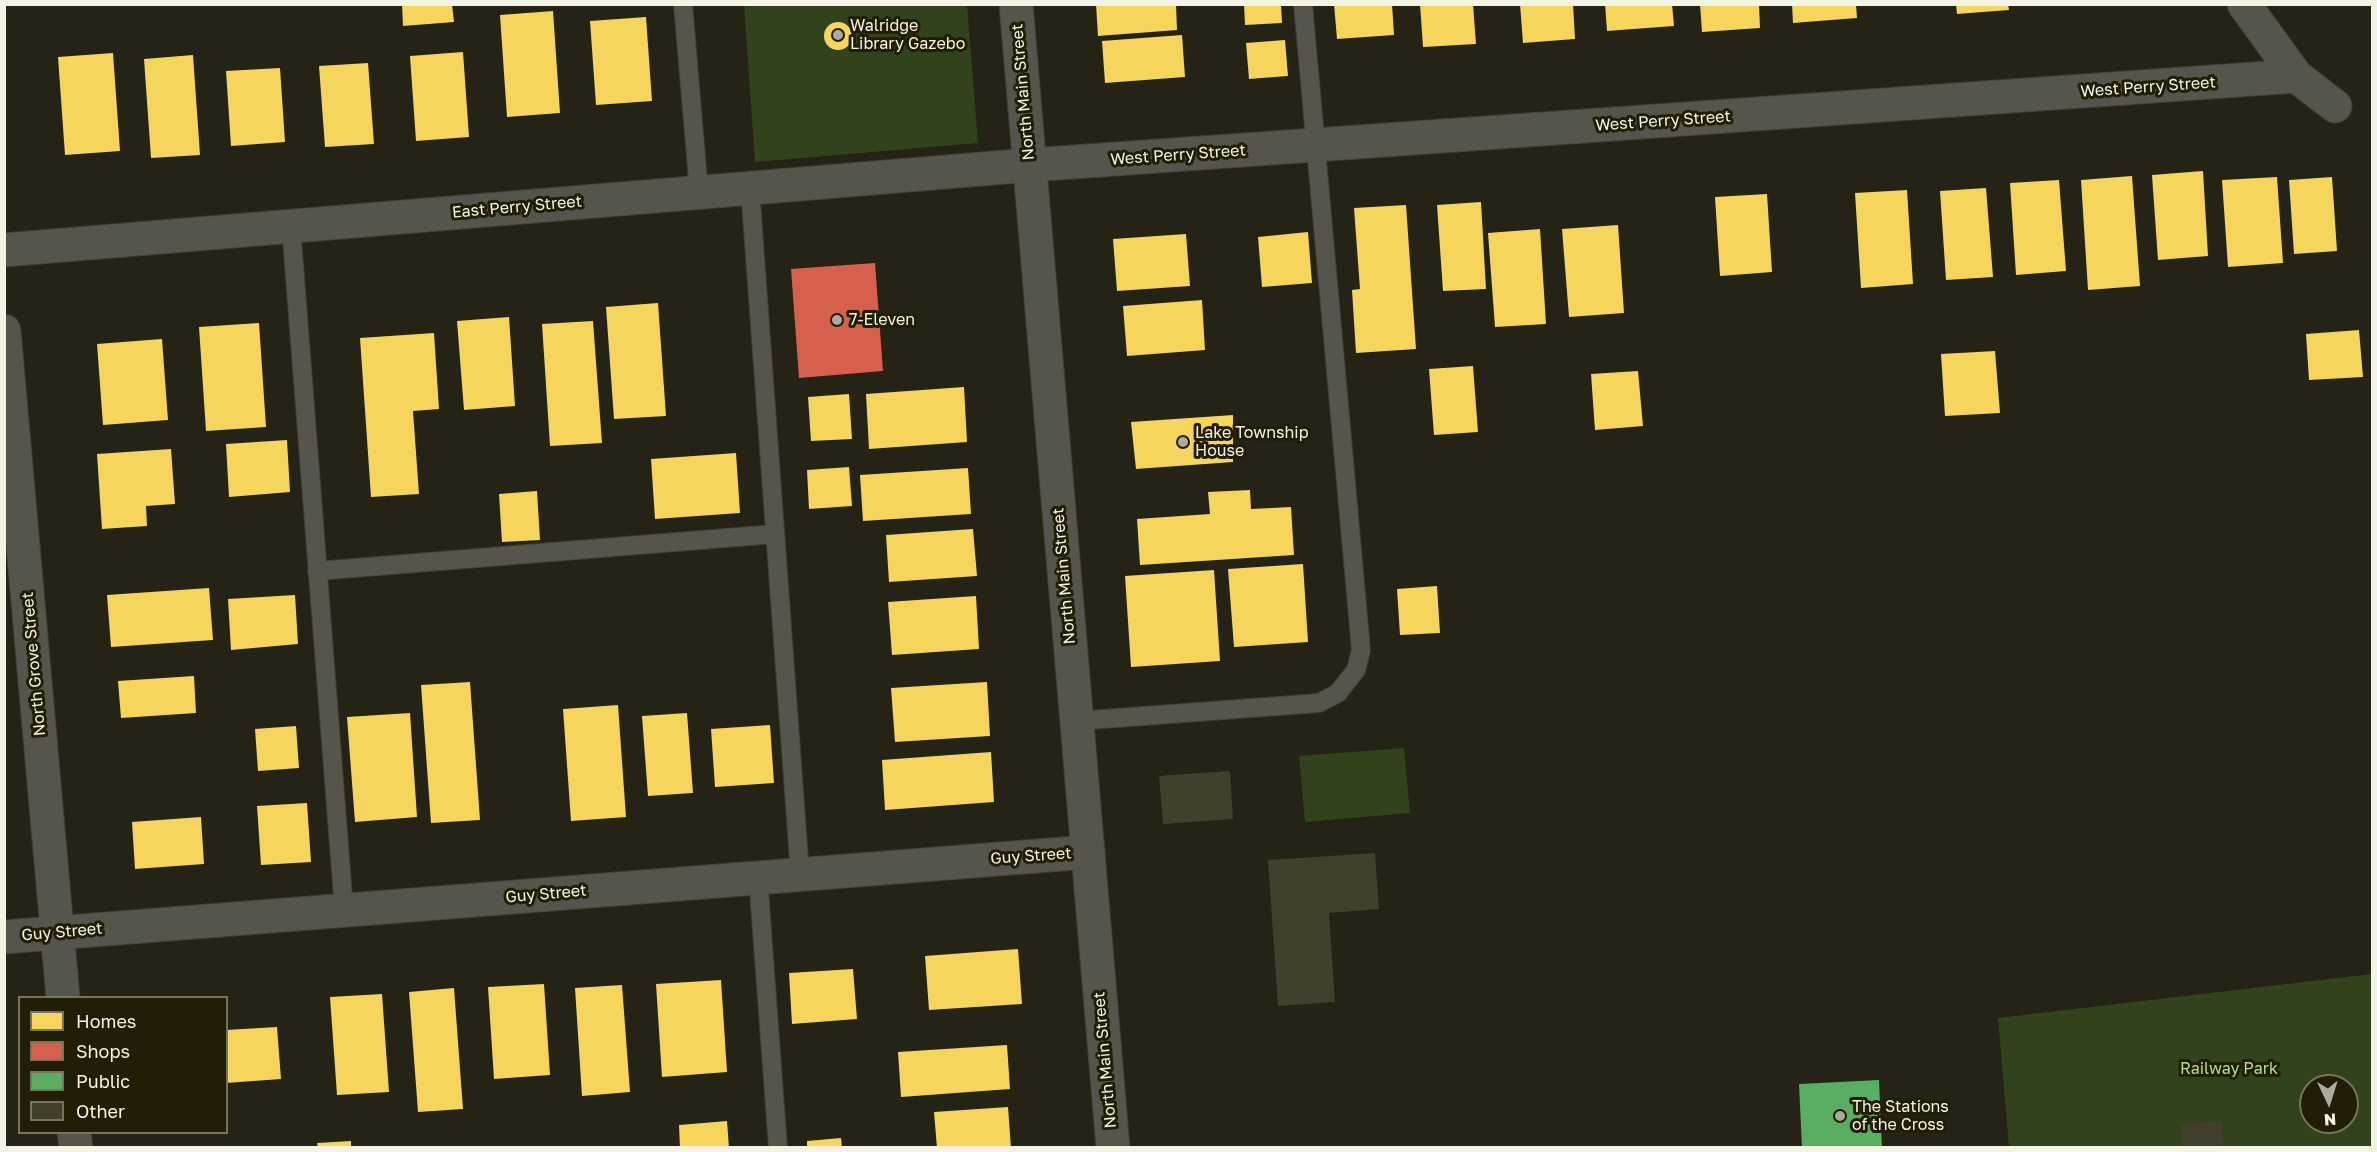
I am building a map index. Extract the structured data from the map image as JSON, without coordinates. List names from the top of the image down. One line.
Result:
{"streets":{"street":["West Perry Street","North Main Street","East Perry Street","North Grove Street","Guy Street"]},"crossings":[["West Perry Street","North Main Street"],["West Perry Street","East Perry Street"],["North Main Street","East Perry Street"],["North Main Street","Guy Street"],["North Grove Street","Guy Street"]],"parks":["Railway Park"],"places":["Walridge Library Gazebo","7-Eleven","Lake Township House","The Stations of the Cross"],"legend":["Homes","Shops","Public","Other"],"north":"bottom"}
